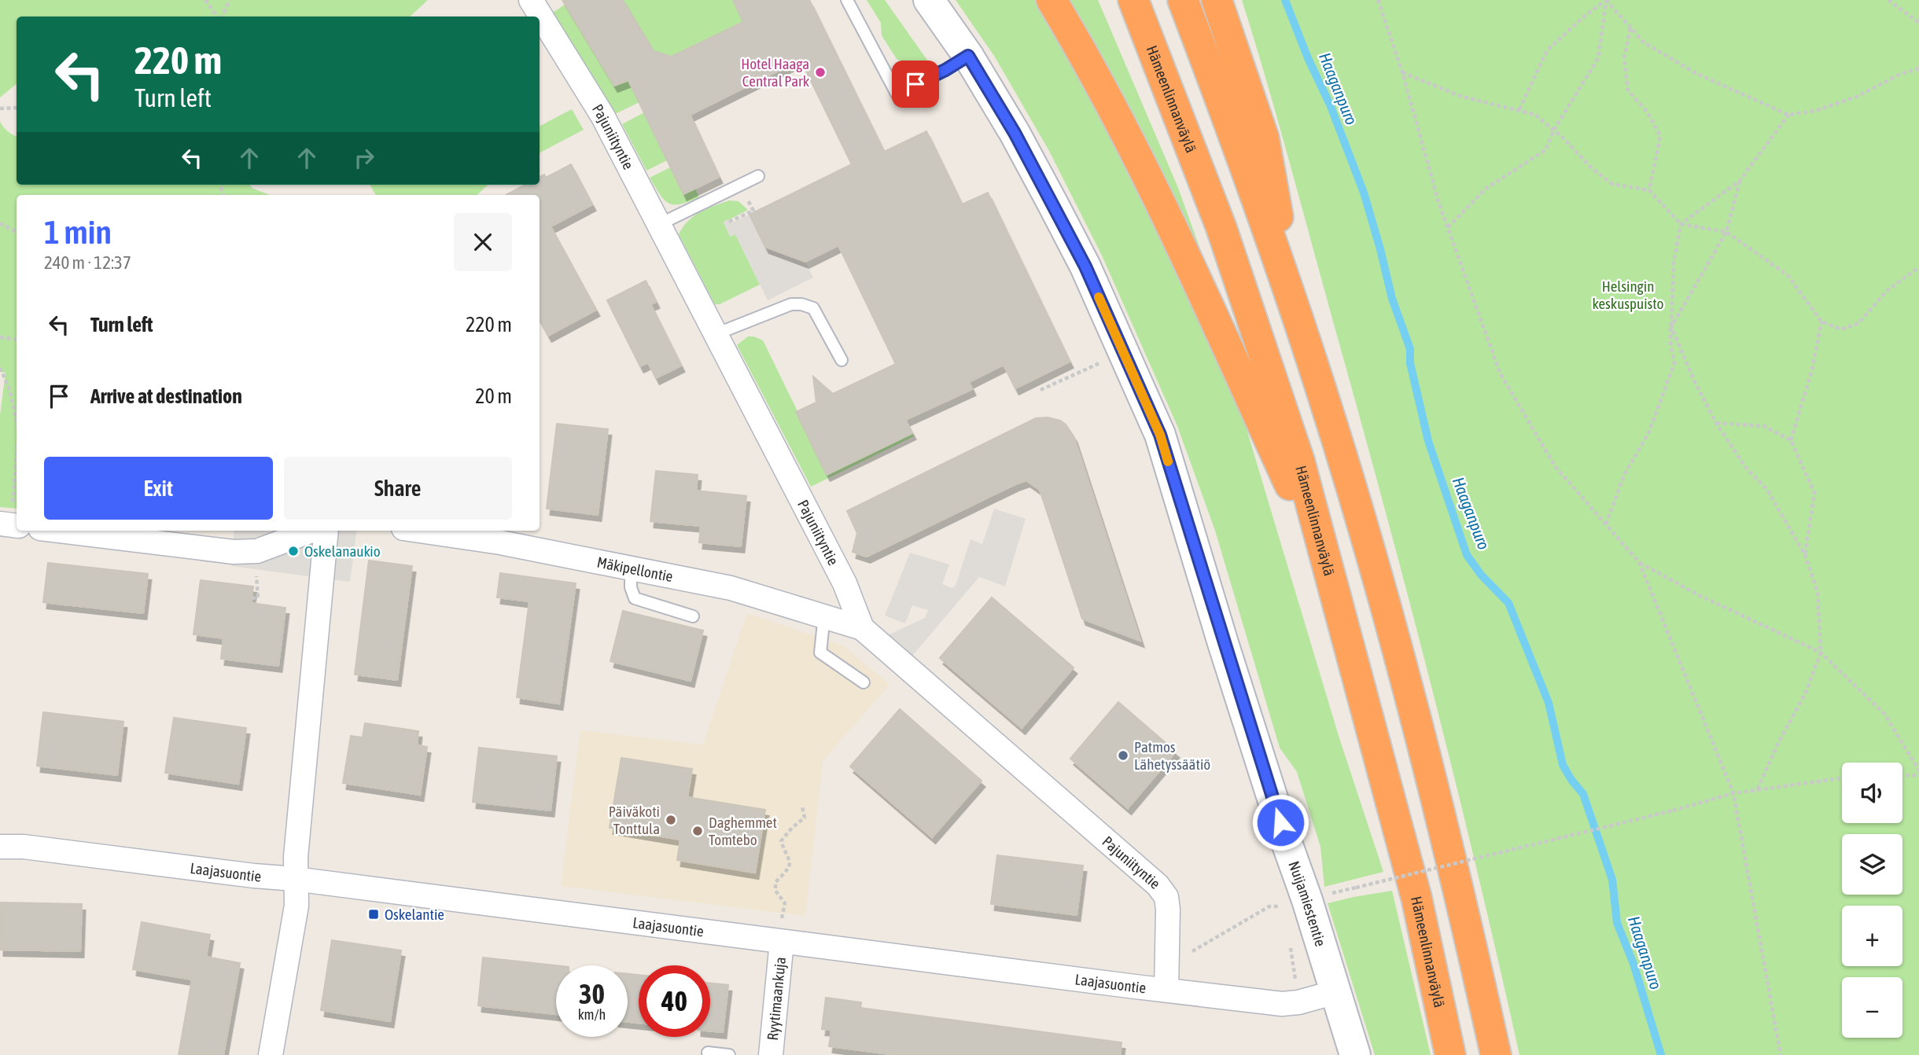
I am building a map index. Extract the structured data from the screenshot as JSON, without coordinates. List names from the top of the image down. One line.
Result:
{"streets":{"highway":["Hämeenlinnanväylä"],"street":["Pajuniityntie","Mäkipellontie","Laajasuontie","Nuijamiestentie","Ryytimaankuja"]},"crossings":[["Pajuniityntie","Mäkipellontie"],["Pajuniityntie","Laajasuontie"],["Laajasuontie","Nuijamiestentie"],["Laajasuontie","Ryytimaankuja"]],"water":["Haaganpuro"],"parks":["Helsingin keskuspuisto"],"places":{"other":["Hotel Haaga Central Park","Oskelanaukio","Patmos Lähetyssäätiö","Päiväkoti Tonttula","Daghemmet Tomtebo"],"transit":["Oskelantie"]},"page":{"turn":["220 m","Turn left"],"heading":["1 min","240 m · 12:37"],"list":[{"name":"Turn left","value":"220 m"},{"name":"Arrive at destination","value":"20 m"}],"buttons":["Exit","Share"],"map_buttons":["+","−"],"speed":"30 km/h","limit":"40"}}
